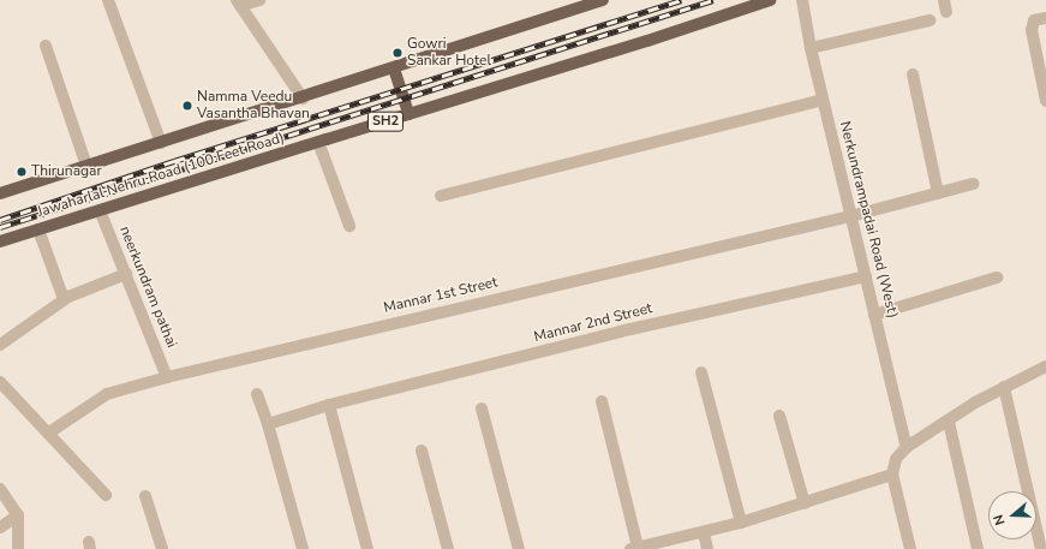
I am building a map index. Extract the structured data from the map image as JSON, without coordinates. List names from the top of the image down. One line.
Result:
{"streets":{"main road":["SH2","Jawaharlal Nehru Road (100 Feet Road)"],"street":["Nerkundrampadai Road (West)","neerkundram pathai","Mannar 1st Street","Mannar 2nd Street"]},"crossings":[["Jawaharlal Nehru Road (100 Feet Road)","neerkundram pathai"],["Nerkundrampadai Road (West)","Mannar 1st Street"],["Nerkundrampadai Road (West)","Mannar 2nd Street"],["neerkundram pathai","Mannar 1st Street"]],"places":["Gowri Sankar Hotel","Namma Veedu Vasantha Bhavan","Thirunagar"],"north":"left"}
